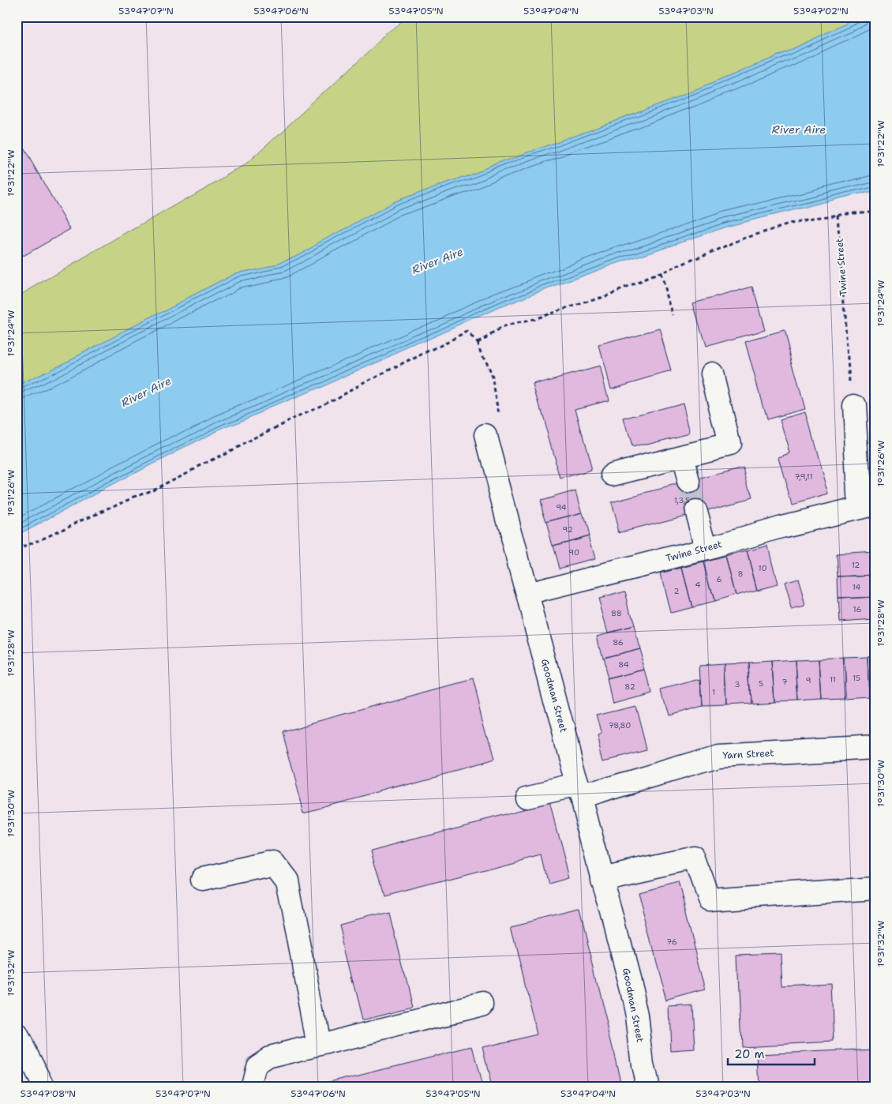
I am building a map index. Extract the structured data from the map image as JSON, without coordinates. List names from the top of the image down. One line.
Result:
{"streets":{"street":["Twine Street","Goodman Street","Yarn Street"]},"crossings":[["Twine Street","Goodman Street"],["Goodman Street","Yarn Street"]],"water":["River Aire"],"house_numbers":["7,9,11","1,3,5","94","92","90","12","10","8","6","4","14","2","16","88","86","84","15","11","9","7","5","3","82","1","78,80","76"],"scale_bar":"20 m","coordinates":["53°47'07\"N","53°47'06\"N","53°47'05\"N","53°47'04\"N","53°47'03\"N","53°47'02\"N","1°31'22\"W","1°31'24\"W","1°31'26\"W","1°31'28\"W","1°31'30\"W","1°31'32\"W","53°47'08\"N"]}
